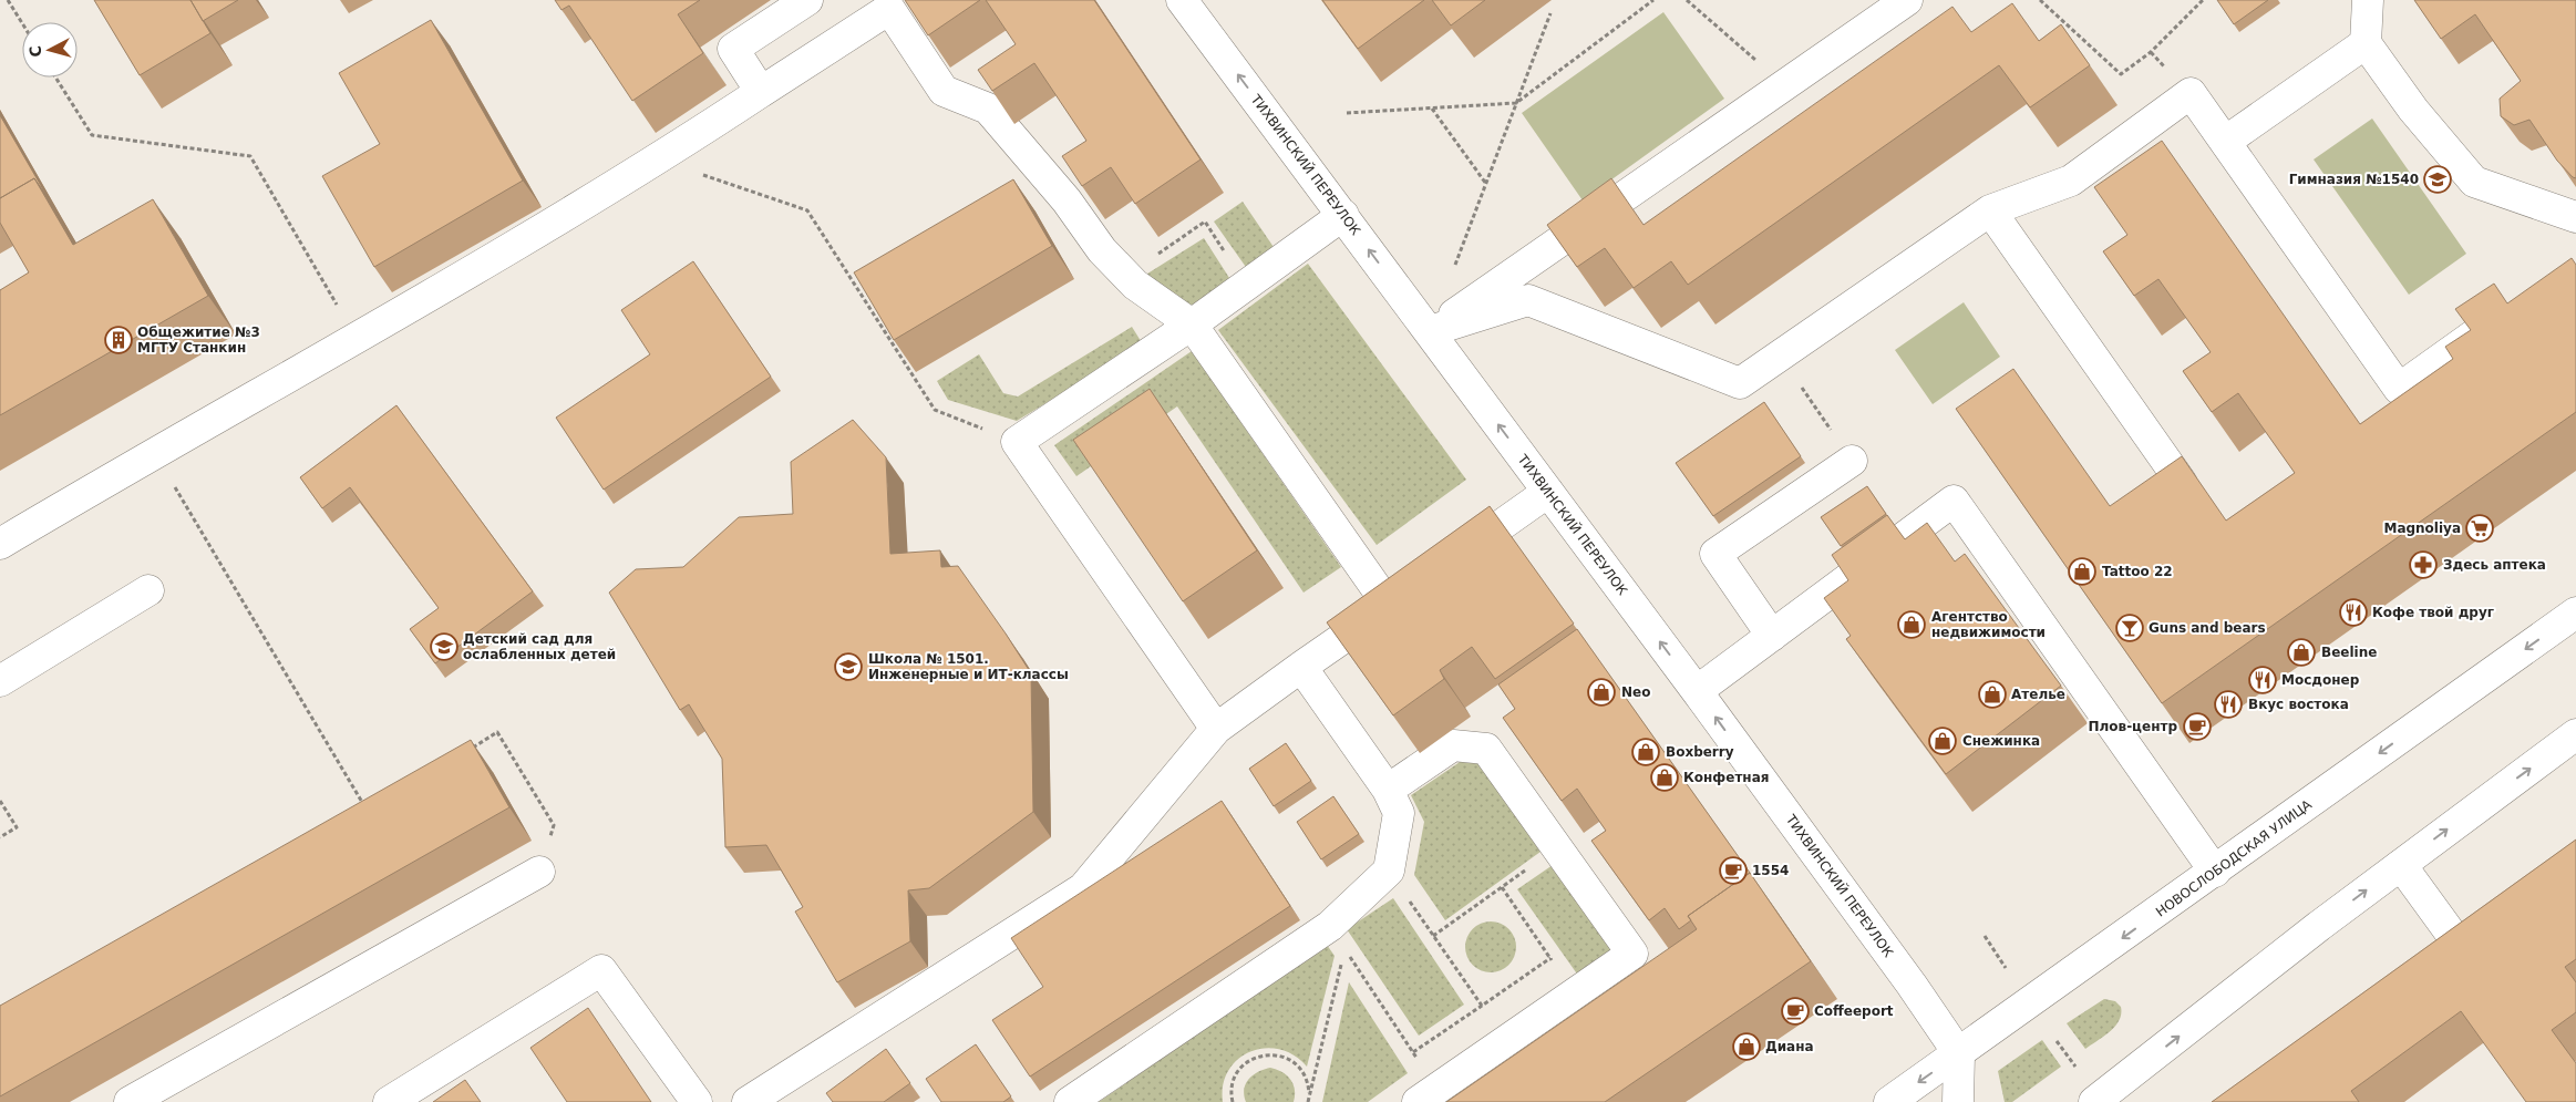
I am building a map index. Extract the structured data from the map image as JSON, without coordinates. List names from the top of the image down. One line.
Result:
{"streets":{"main road":["ТИХВИНСКИЙ ПЕРЕУЛОК","НОВОСЛОБОДСКАЯ УЛИЦА"]},"crossings":[["ТИХВИНСКИЙ ПЕРЕУЛОК","НОВОСЛОБОДСКАЯ УЛИЦА"]],"one_way":["ТИХВИНСКИЙ ПЕРЕУЛОК"],"places":{"school or university":["Гимназия №1540","Детский сад для ослабленных детей","Школа № 1501. Инженерные и ИТ-классы"],"building":["Общежитие №3 МГТУ Станкин"],"supermarket":["Magnoliya"],"pharmacy":["Здесь аптека"],"shop":["Tattoo 22","Агентство недвижимости","Beeline","Neo","Ателье","Снежинка","Boxberry","Конфетная","Диана"],"restaurant":["Кофе твой друг","Мосдонер","Вкус востока"],"bar":["Guns and bears"],"cafe":["Плов-центр","1554","Coffeeport"]},"north":"left"}
